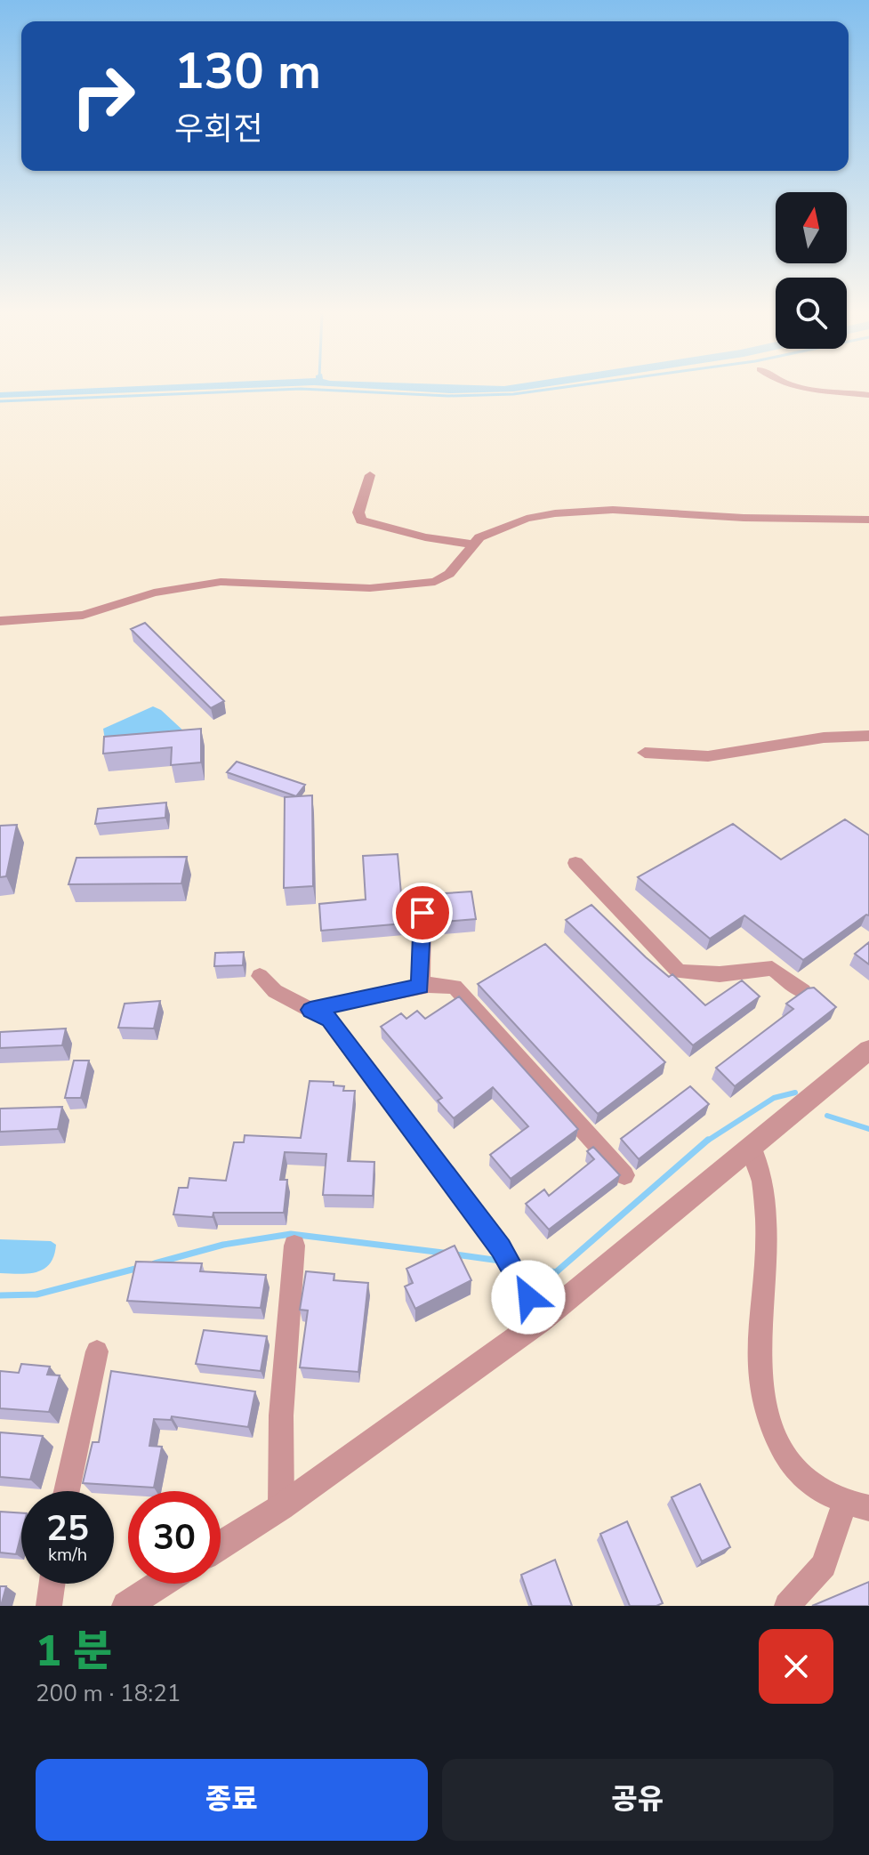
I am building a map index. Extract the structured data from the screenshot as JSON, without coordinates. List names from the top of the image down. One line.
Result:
{"north":"top","page":{"turn":["130 m","우회전"],"speed":"25 km/h","limit":"30","heading":["1 분","200 m · 18:21"],"buttons":["종료","공유"]}}
